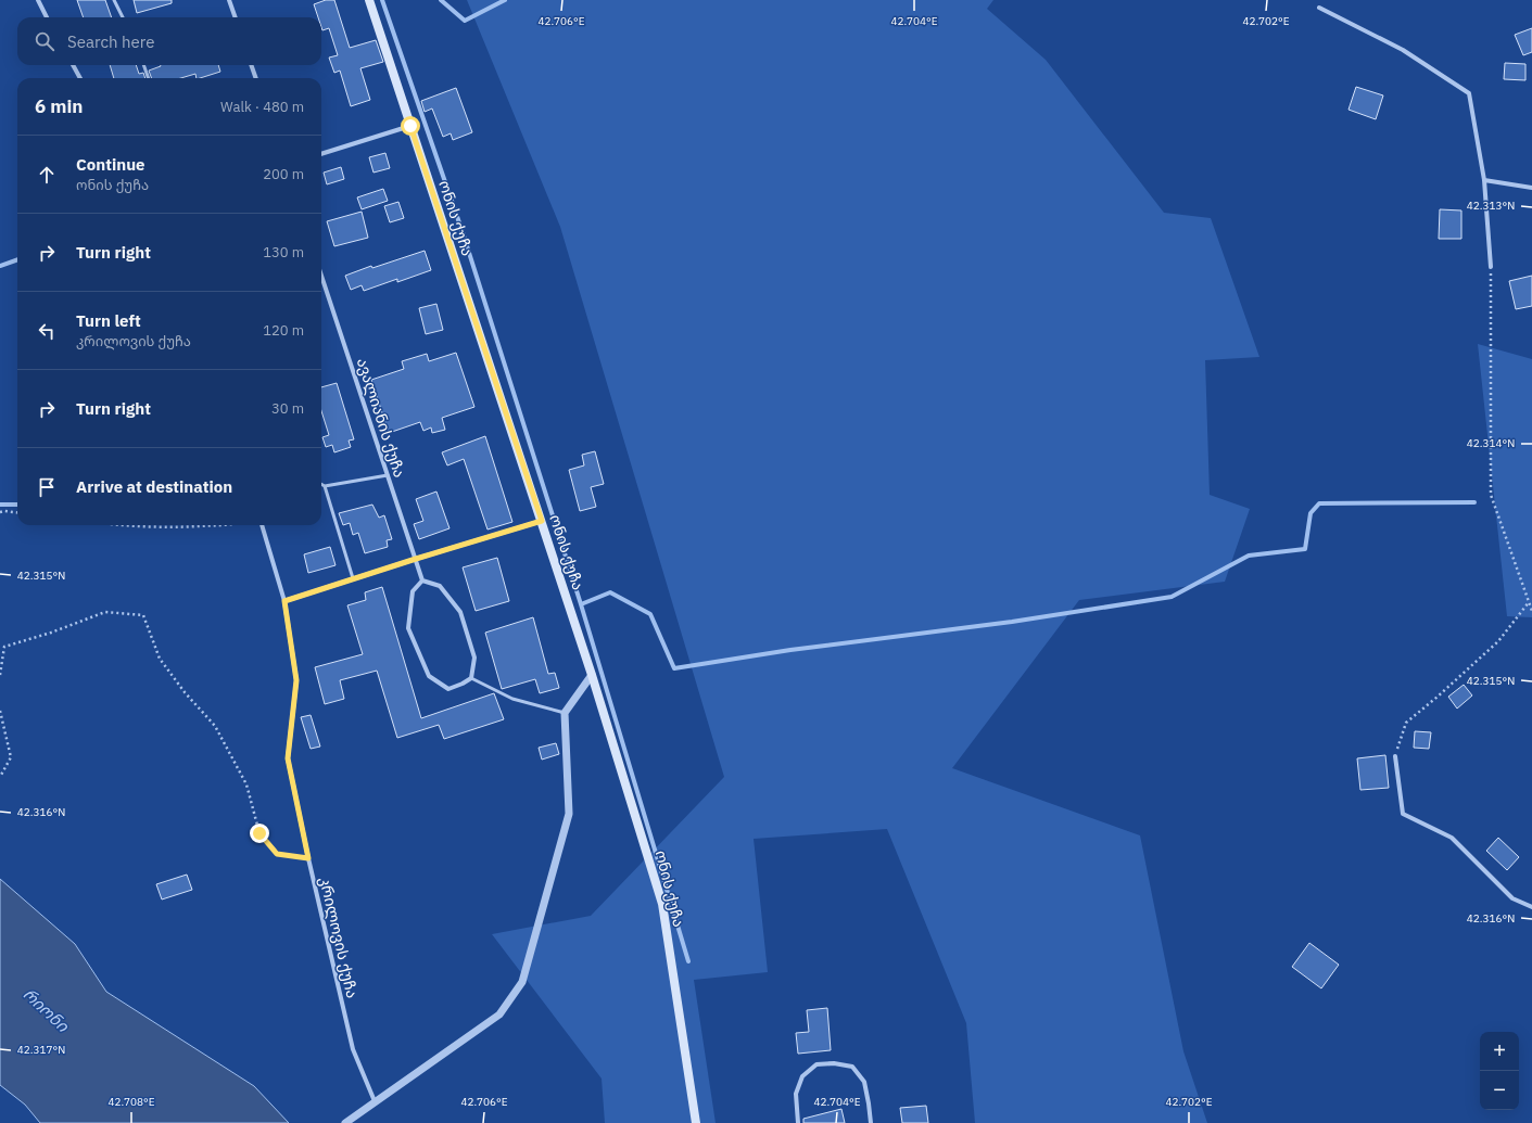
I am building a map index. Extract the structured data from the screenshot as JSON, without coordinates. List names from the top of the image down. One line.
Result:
{"streets":{"main road":["ონის ქუჩა"],"street":["ავალიანის ქუჩა","კრილოვის ქუჩა"]},"water":["რიონი"],"page":{"search":"Search here","heading":["6 min","Walk · 480 m"],"list":[["Continue","ონის ქუჩა","200 m"],["Turn right","130 m"],["Turn left","კრილოვის ქუჩა","120 m"],["Turn right","30 m"],"Arrive at destination"],"map_buttons":["+","−"]},"coordinates":["42.704°E","42.706°E","42.702°E","42.313°N","42.314°N","42.315°N","42.316°N","42.317°N","42.708°E"]}
